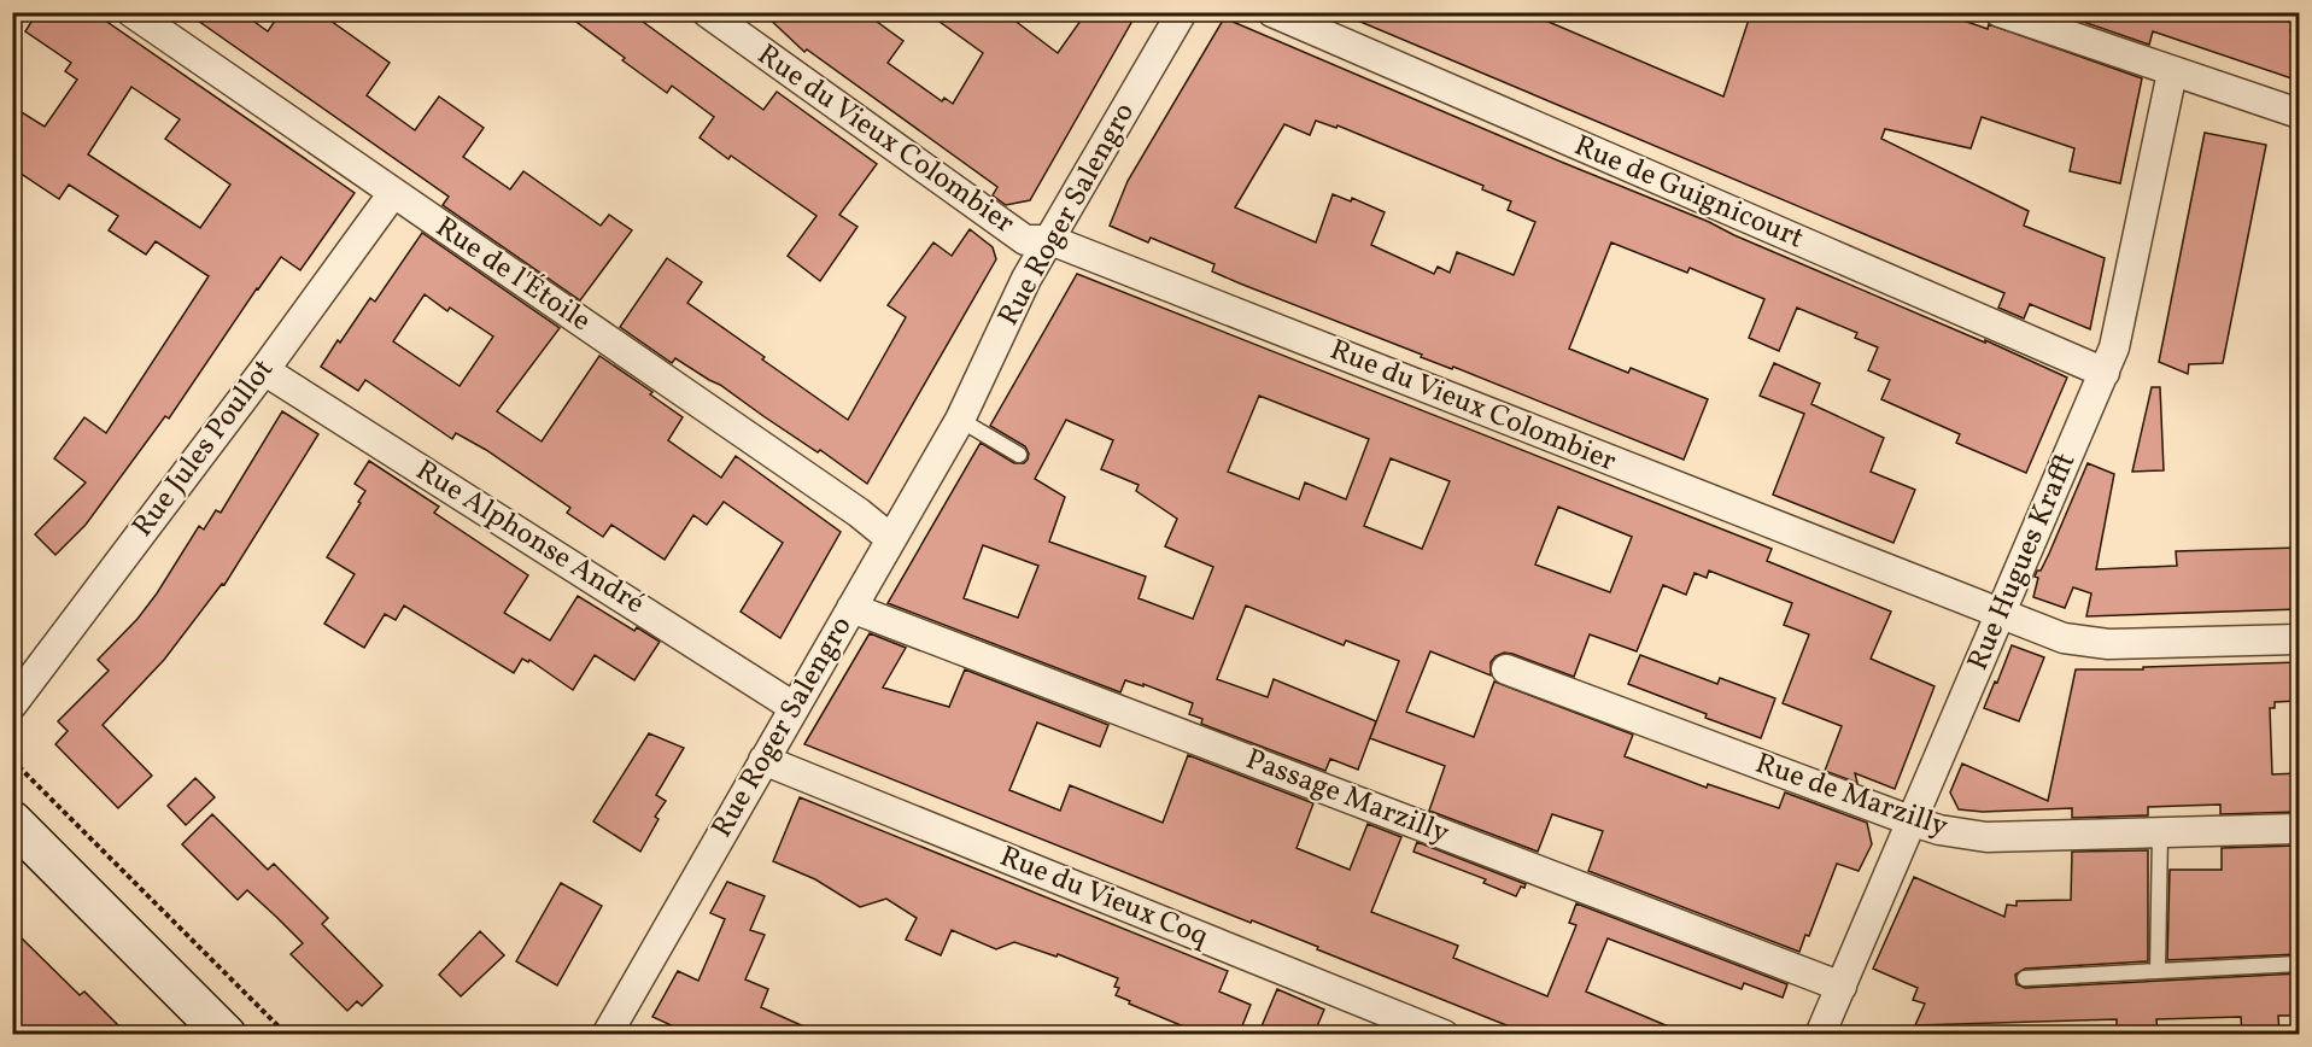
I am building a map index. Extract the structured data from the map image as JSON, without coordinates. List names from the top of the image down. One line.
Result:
{"streets":{"street":["Rue du Vieux Colombier","Rue de Guignicourt","Rue Roger Salengro","Rue de l'Étoile","Rue Jules Poullot","Rue Alphonse André","Rue Hugues Krafft","Rue de Marzilly","Passage Marzilly","Rue du Vieux Coq"]},"crossings":[["Rue du Vieux Colombier","Rue Roger Salengro"],["Rue du Vieux Colombier","Rue Hugues Krafft"],["Rue de Guignicourt","Rue Hugues Krafft"],["Rue Roger Salengro","Rue de l'Étoile"],["Rue Roger Salengro","Rue Alphonse André"],["Rue Roger Salengro","Passage Marzilly"],["Rue Roger Salengro","Rue du Vieux Coq"],["Rue de l'Étoile","Rue Jules Poullot"],["Rue Jules Poullot","Rue Alphonse André"],["Rue Hugues Krafft","Rue de Marzilly"],["Rue Hugues Krafft","Passage Marzilly"]]}
